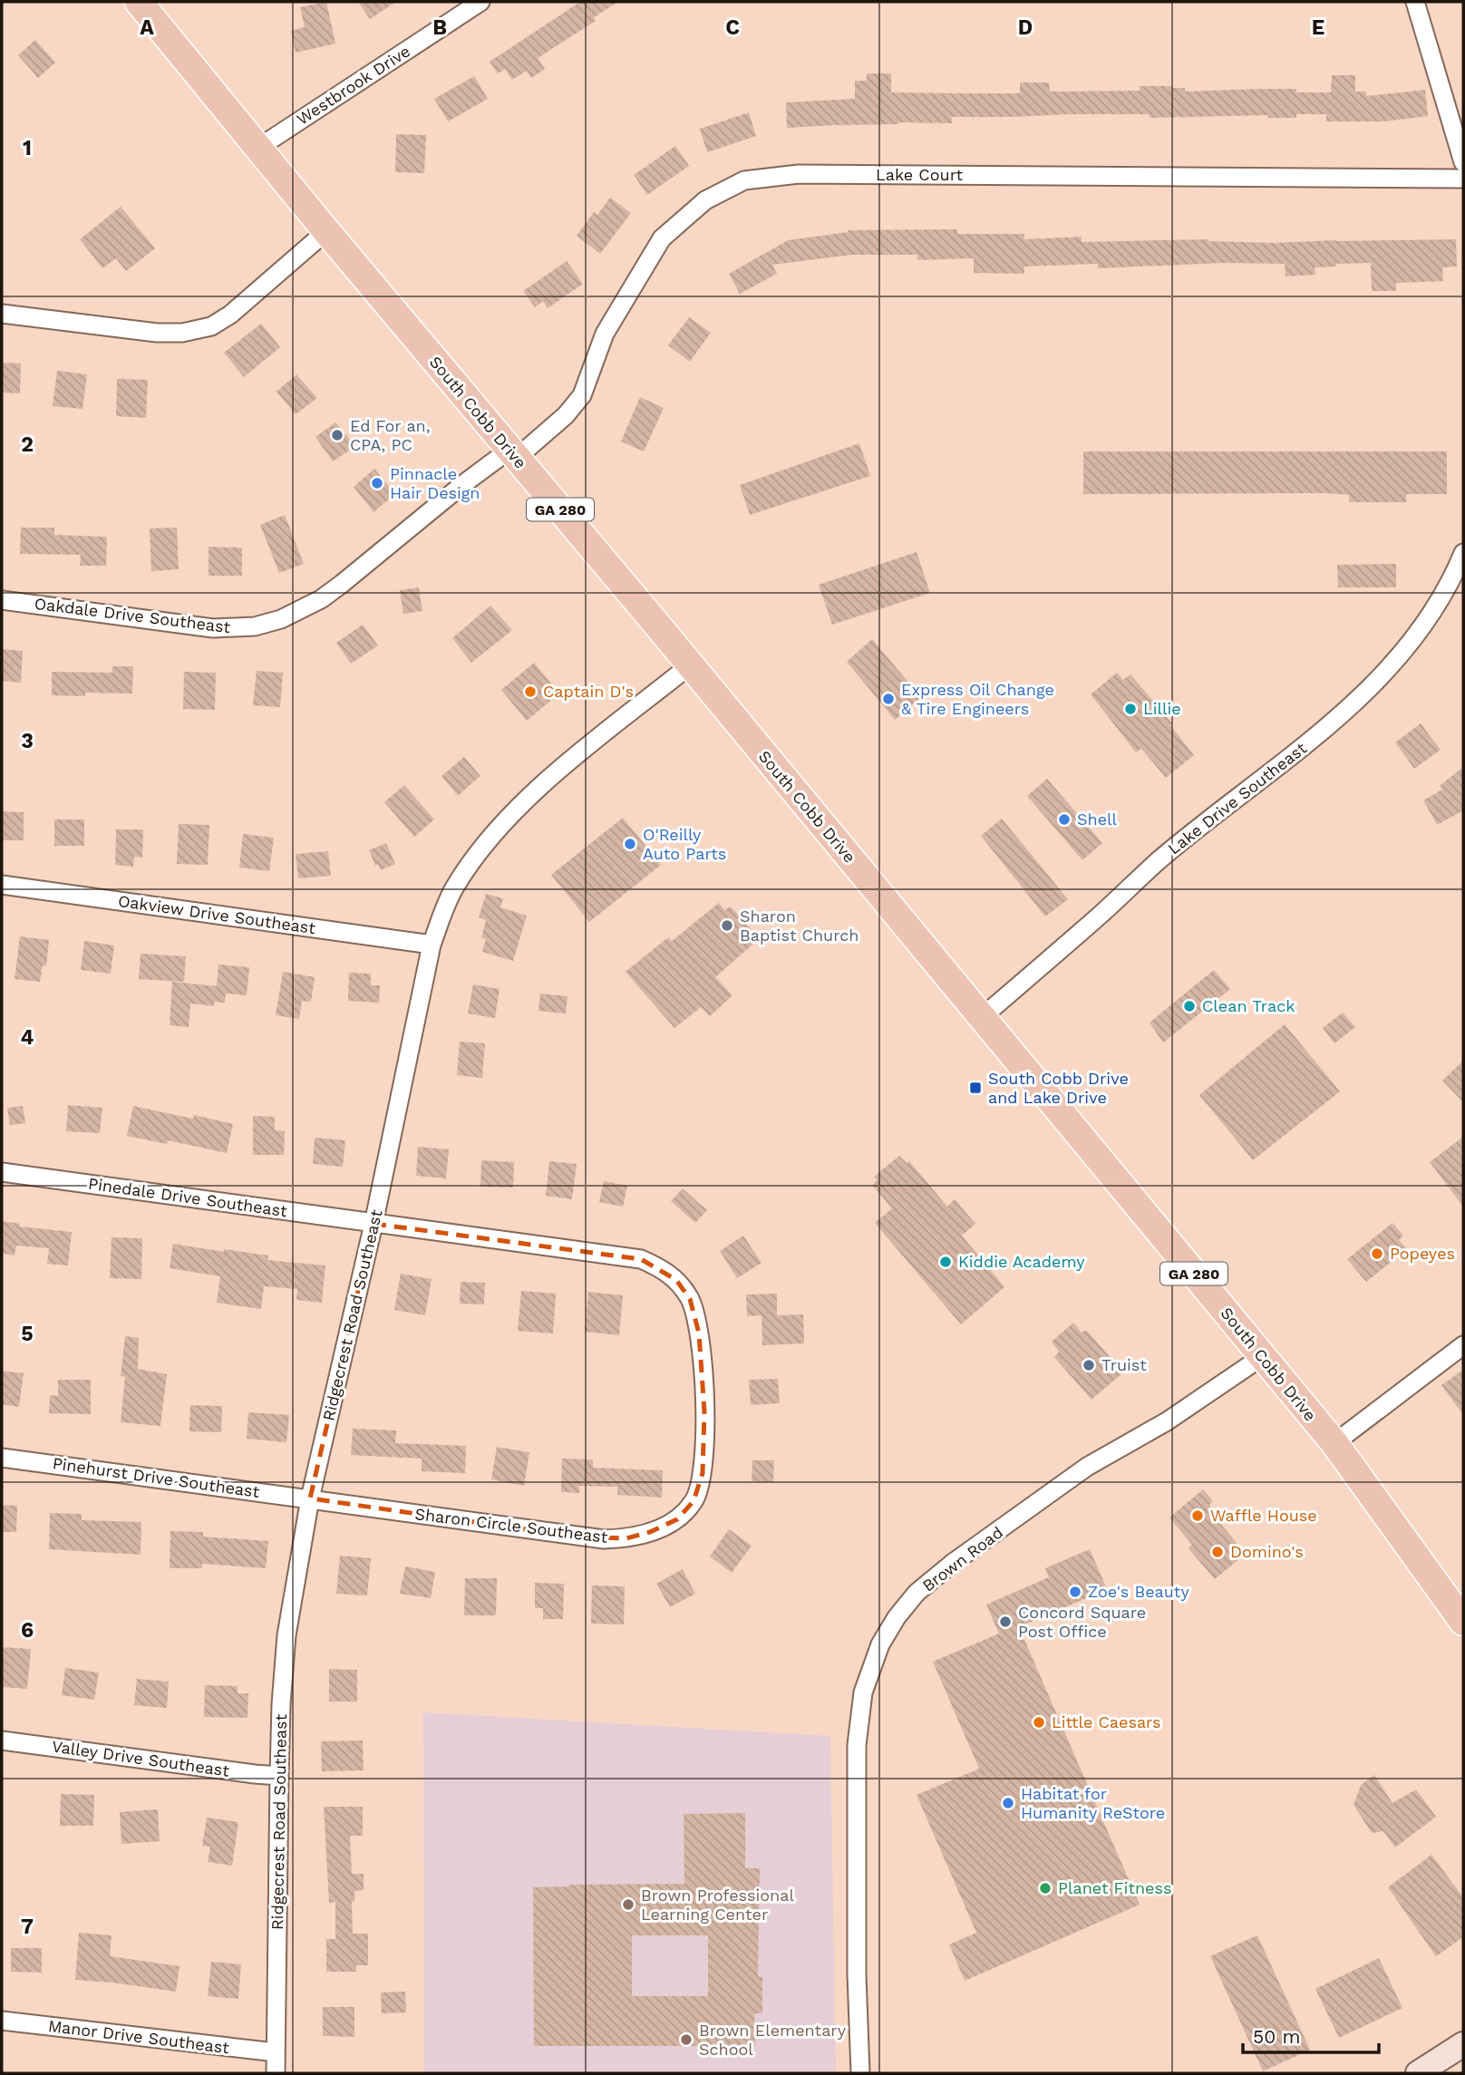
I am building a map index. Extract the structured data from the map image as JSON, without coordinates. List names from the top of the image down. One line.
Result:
{"streets":{"main road":["South Cobb Drive","GA 280"],"street":["Westbrook Drive","Lake Court","Oakdale Drive Southeast","Lake Drive Southeast","Oakview Drive Southeast","Pinedale Drive Southeast","Ridgecrest Road Southeast","Pinehurst Drive Southeast","Sharon Circle Southeast","Brown Road","Valley Drive Southeast","Manor Drive Southeast"]},"crossings":[["Westbrook Drive","South Cobb Drive"],["Lake Court","South Cobb Drive"],["Lake Court","Oakdale Drive Southeast"],["South Cobb Drive","Oakdale Drive Southeast"],["South Cobb Drive","Lake Drive Southeast"],["South Cobb Drive","Ridgecrest Road Southeast"],["South Cobb Drive","Brown Road"],["Oakview Drive Southeast","Ridgecrest Road Southeast"],["Pinedale Drive Southeast","Ridgecrest Road Southeast"],["Pinedale Drive Southeast","Sharon Circle Southeast"],["Ridgecrest Road Southeast","Pinehurst Drive Southeast"],["Ridgecrest Road Southeast","Sharon Circle Southeast"],["Ridgecrest Road Southeast","Valley Drive Southeast"],["Ridgecrest Road Southeast","Manor Drive Southeast"],["Pinehurst Drive Southeast","Sharon Circle Southeast"]],"places":{"other":["Ed For an, CPA, PC","Pinnacle Hair Design","Captain D's","Express Oil Change & Tire Engineers","Lillie","Shell","O'Reilly Auto Parts","Sharon Baptist Church","Clean Track","Popeyes","Kiddie Academy","Truist","Waffle House","Domino's","Zoe's Beauty","Concord Square Post Office","Little Caesars","Habitat for Humanity ReStore","Planet Fitness","Brown Professional Learning Center","Brown Elementary School"],"transit":["South Cobb Drive and Lake Drive"]},"scale_bar":"50 m","grid":{"columns":["A","B","C","D","E"],"rows":["1","2","3","4","5","6","7"]}}
